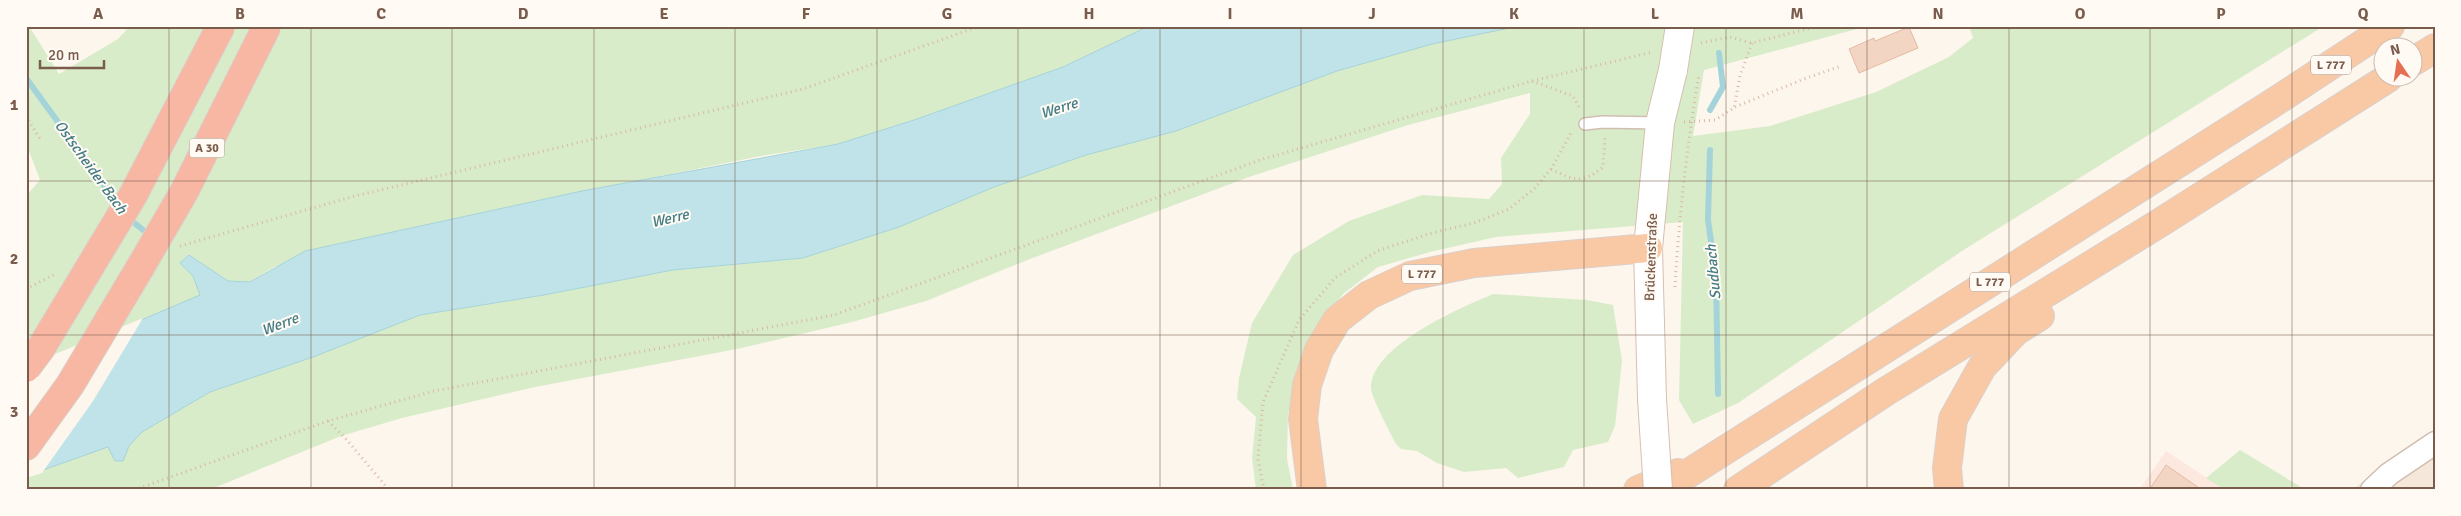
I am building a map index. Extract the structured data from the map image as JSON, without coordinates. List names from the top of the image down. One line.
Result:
{"streets":{"highway":["L 777","A 30"],"main road":["Brückenstraße"]},"crossings":[["L 777","Brückenstraße"]],"water":["Werre","Ostscheider Bach","Sudbach"],"scale_bar":"20 m","north":"top","grid":{"columns":["A","B","C","D","E","F","G","H","I","J","K","L","M","N","O","P","Q"],"rows":["1","2","3"]}}
